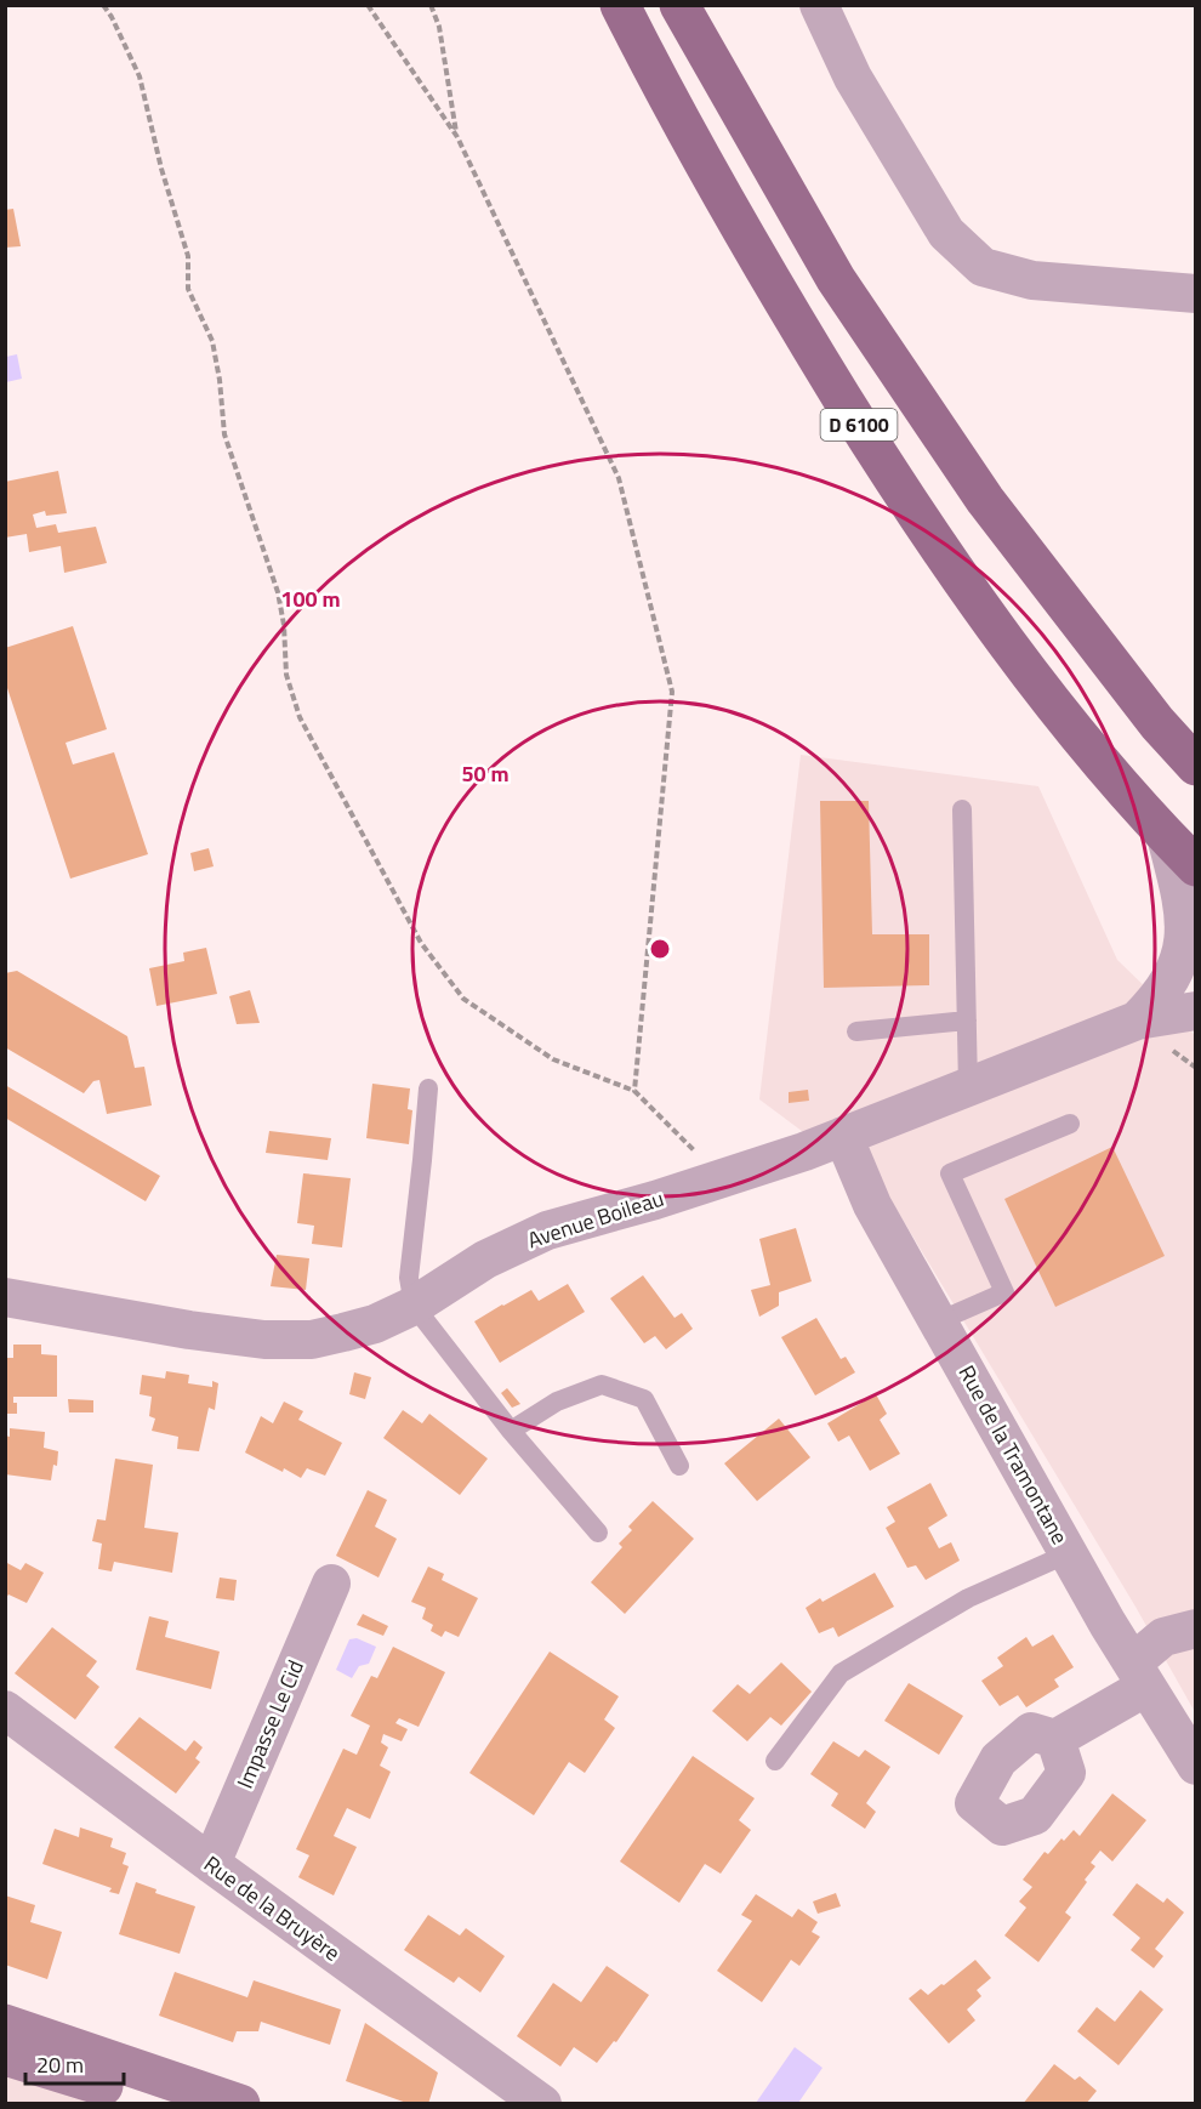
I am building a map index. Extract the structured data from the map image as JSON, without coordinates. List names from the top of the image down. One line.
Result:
{"streets":{"main road":["D 6100"],"street":["Avenue Boileau","Rue de la Tramontane","Impasse Le Cid","Rue de la Bruyère"]},"crossings":[["D 6100","Avenue Boileau"],["Avenue Boileau","Rue de la Tramontane"],["Impasse Le Cid","Rue de la Bruyère"]],"scale_bar":"20 m","rings":["100 m","50 m"]}
